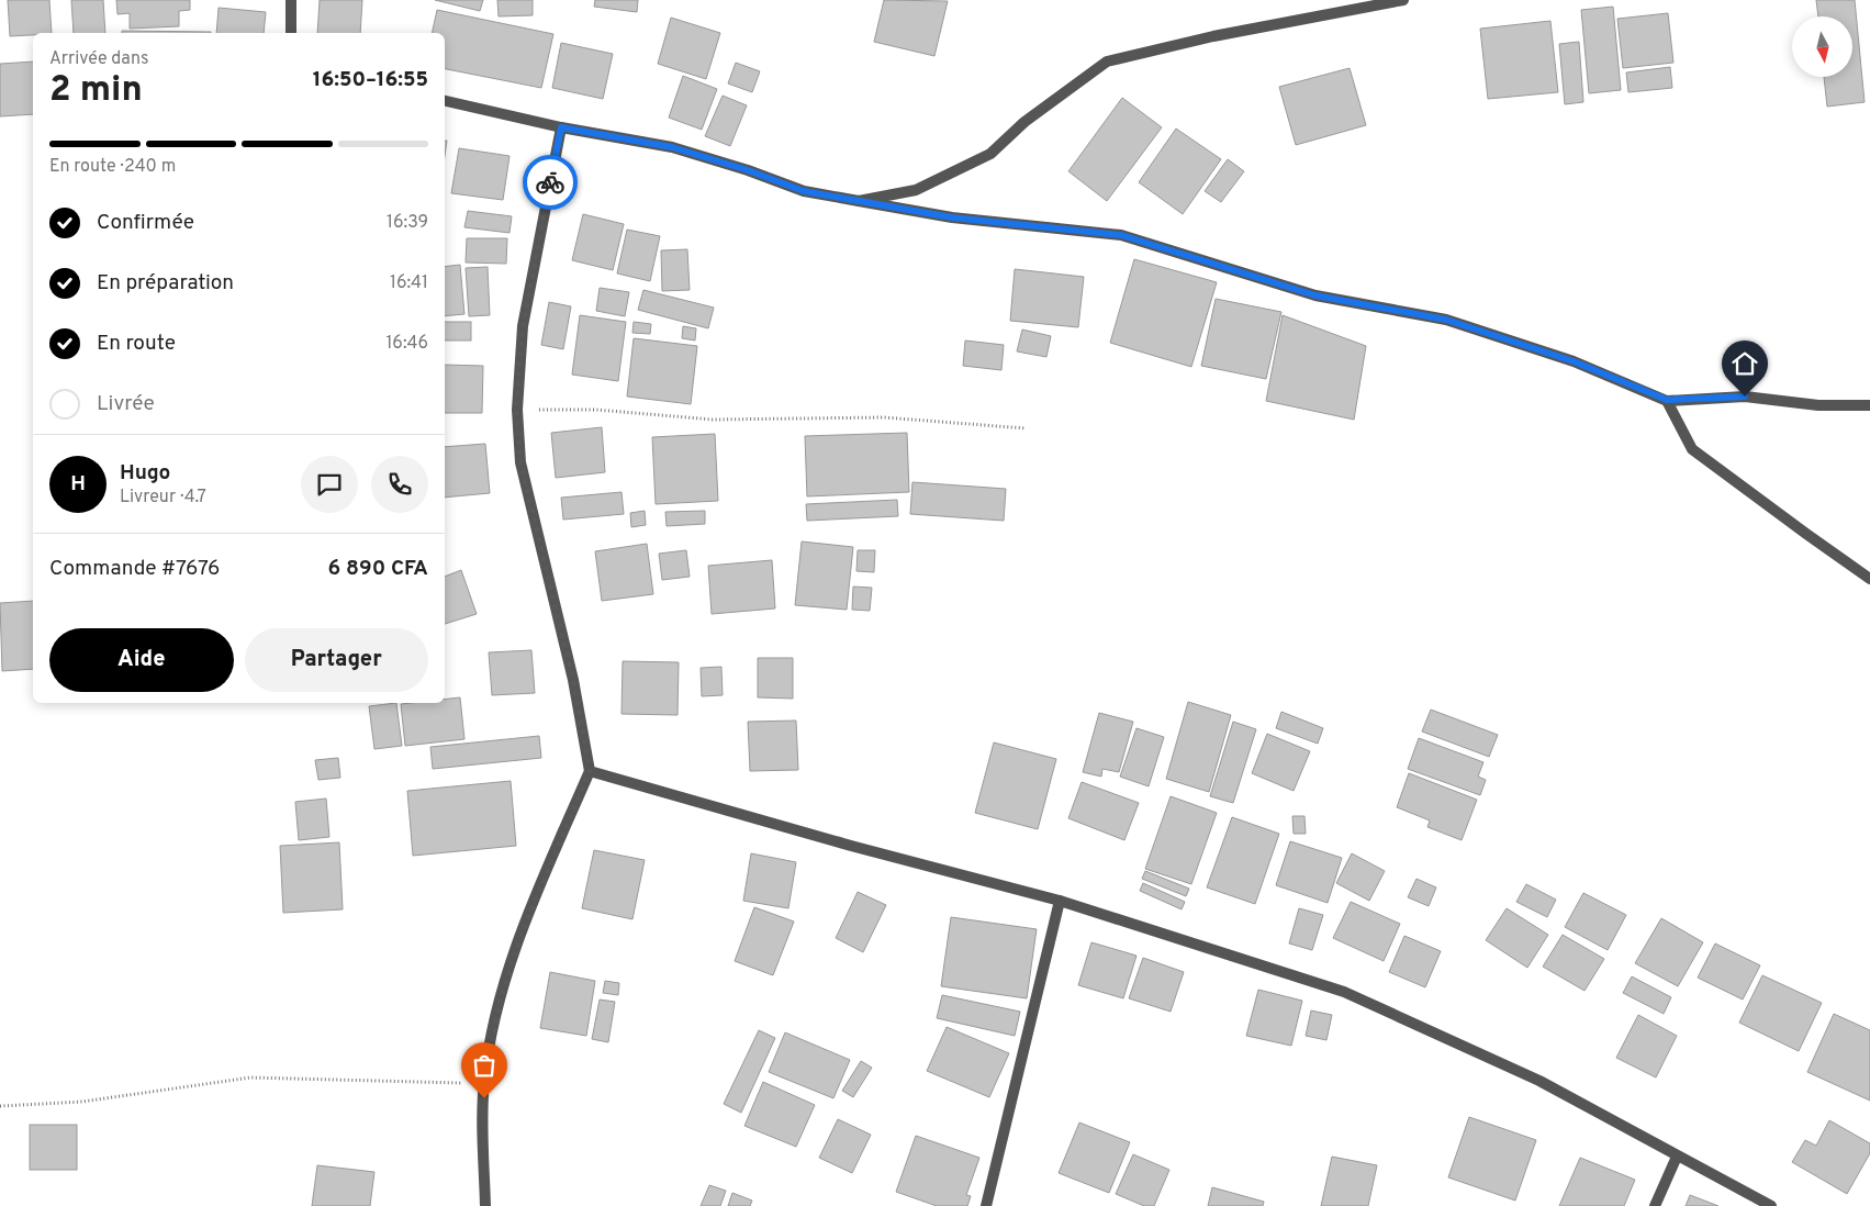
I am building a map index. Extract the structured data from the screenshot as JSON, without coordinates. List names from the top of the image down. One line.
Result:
{"north":"bottom","page":{"heading":["2 min","Arrivée dans","16:50–16:55"],"panel":["Hugo","Livreur · 4.7","Commande #7676","6 890 CFA"],"bar":"En route · 240 m","list":[["Confirmée","16:39"],["En préparation","16:41"],["En route","16:46"],"Livrée"],"round":"H","buttons":["Aide","Partager"]}}
